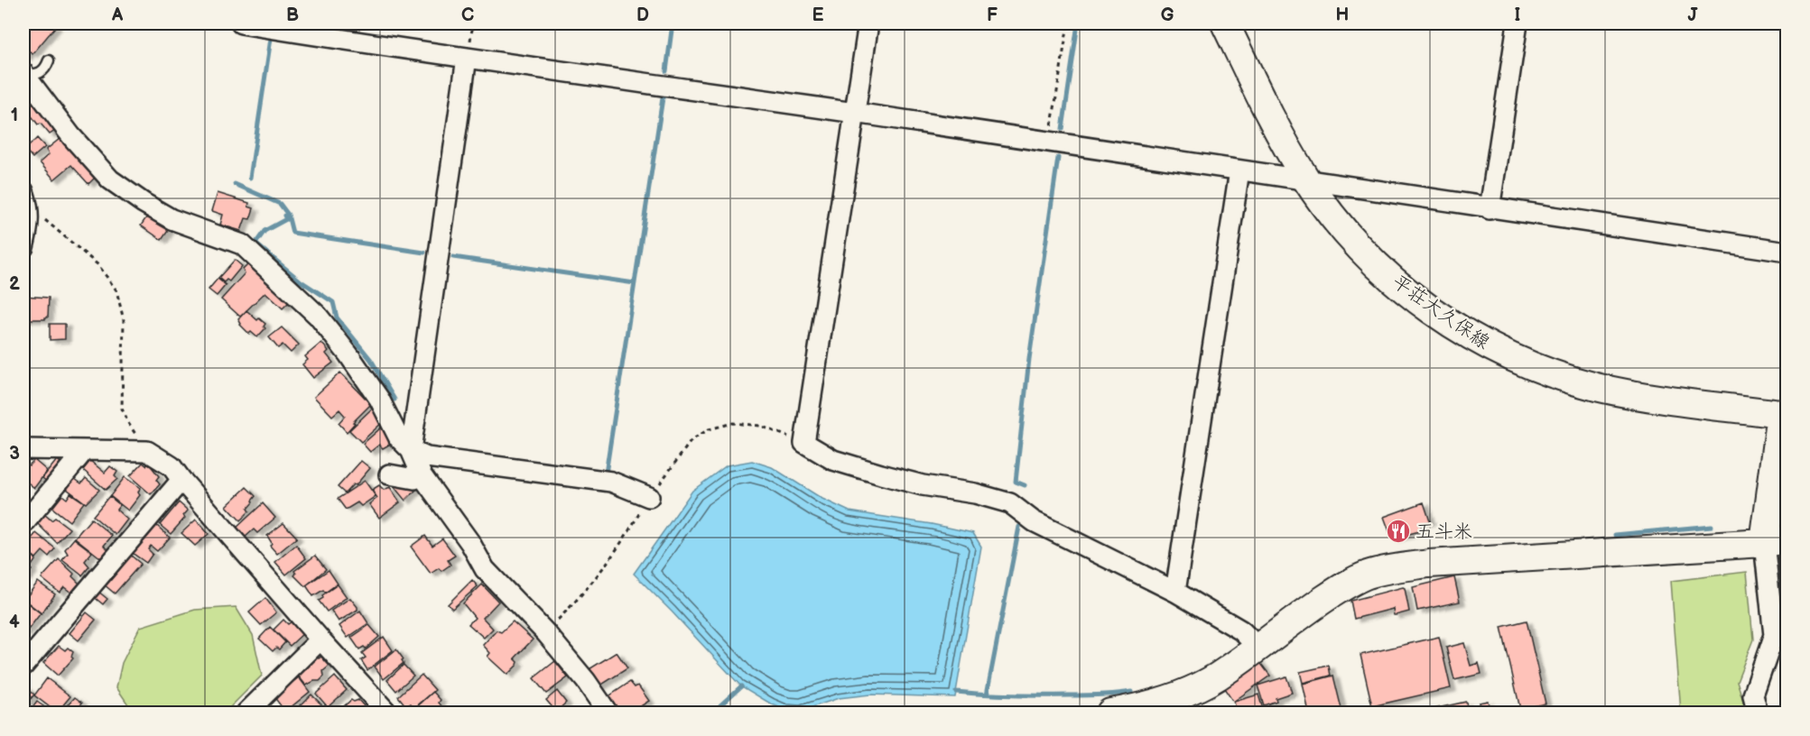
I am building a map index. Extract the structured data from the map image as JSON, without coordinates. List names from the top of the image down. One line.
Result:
{"streets":{"street":["平荘大久保線"]},"places":{"restaurant":["五斗米"]},"grid":{"columns":["A","B","C","D","E","F","G","H","I","J"],"rows":["1","2","3","4"]}}
